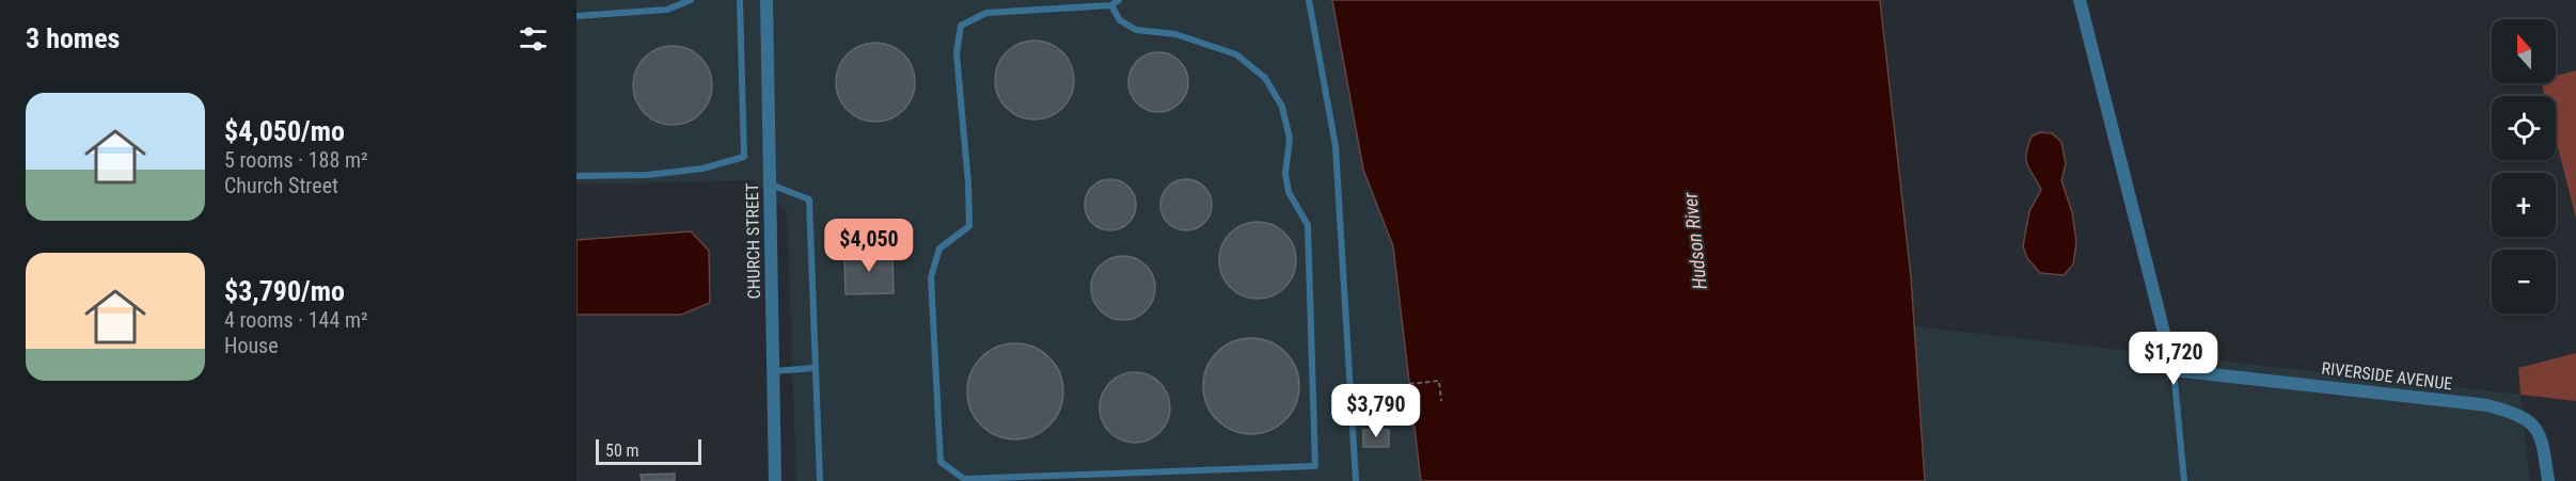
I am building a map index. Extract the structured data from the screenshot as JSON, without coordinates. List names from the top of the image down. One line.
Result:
{"streets":{"street":["CHURCH STREET","RIVERSIDE AVENUE"]},"water":["Hudson River"],"scale_bar":"50 m","north":"top","page":{"heading":"3 homes","map_buttons":["+","−"],"list":[{"name":"$4,050/mo","note":"5 rooms · 188 m² · Church Street"},{"name":"$3,790/mo","note":"4 rooms · 144 m² · House"}],"price":["$4,050","$1,720","$3,790"],"scale":"50 m"}}
